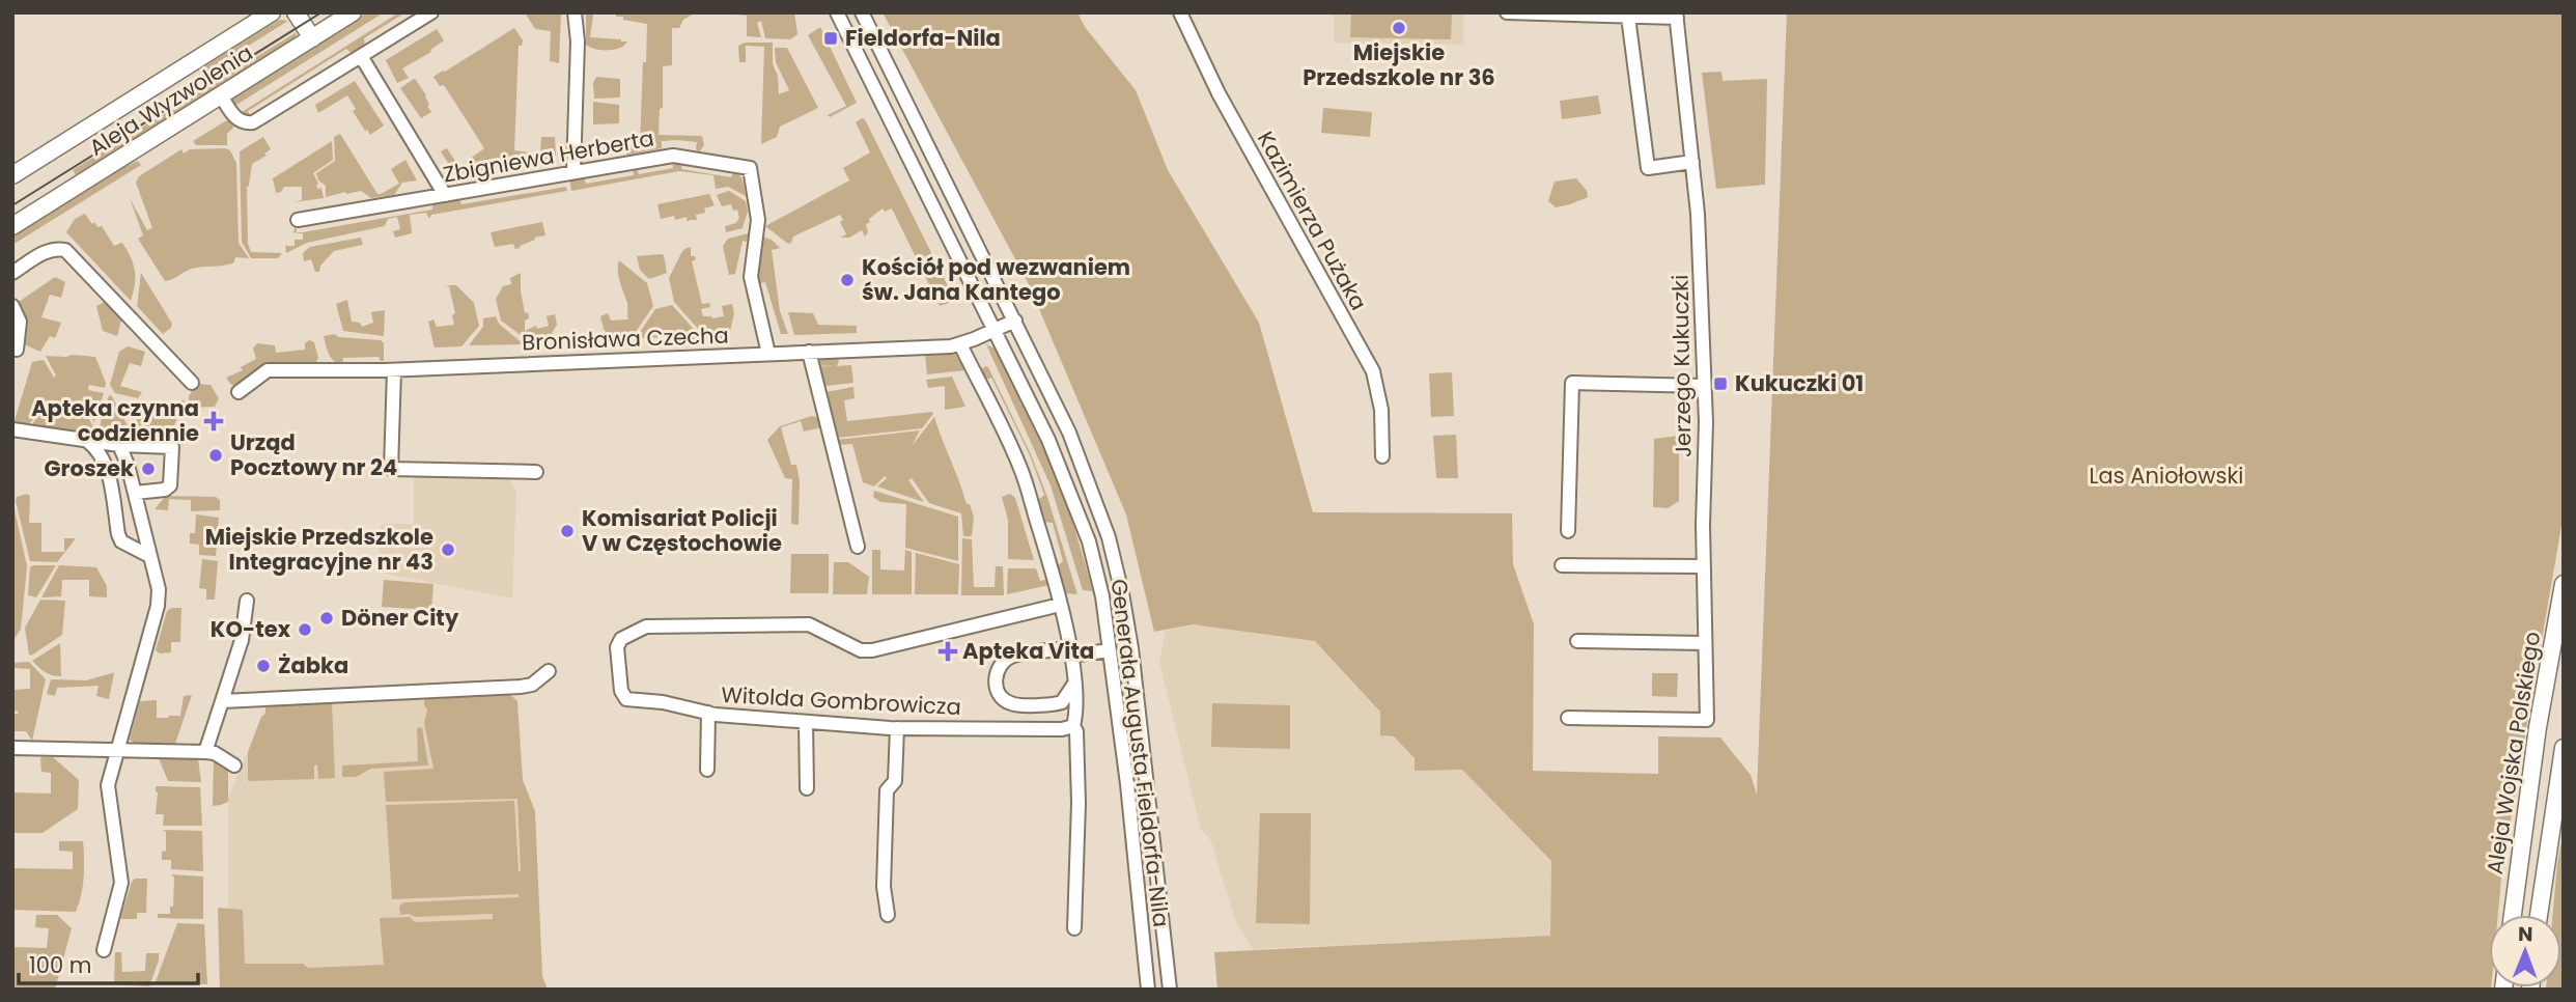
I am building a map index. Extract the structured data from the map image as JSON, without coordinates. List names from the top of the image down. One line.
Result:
{"streets":{"main road":["Aleja Wyzwolenia","Aleja Wojska Polskiego"],"street":["Zbigniewa Herberta","Kazimierza Pużaka","Bronisława Czecha","Jerzego Kukuczki","Witolda Gombrowicza","Generała Augusta Fieldorfa-Nila"]},"crossings":[["Zbigniewa Herberta","Bronisława Czecha"],["Bronisława Czecha","Generała Augusta Fieldorfa-Nila"]],"parks":["Las Aniołowski"],"places":{"other":["Miejskie Przedszkole nr 36","Kościół pod wezwaniem św. Jana Kantego","Urząd Pocztowy nr 24","Groszek","Komisariat Policji V w Częstochowie","Miejskie Przedszkole Integracyjne nr 43","Döner City","KO-tex","Żabka"],"transit":["Fieldorfa-Nila","Kukuczki 01"],"health":["Apteka czynna codziennie","Apteka Vita"]},"scale_bar":"100 m","north":"top"}
